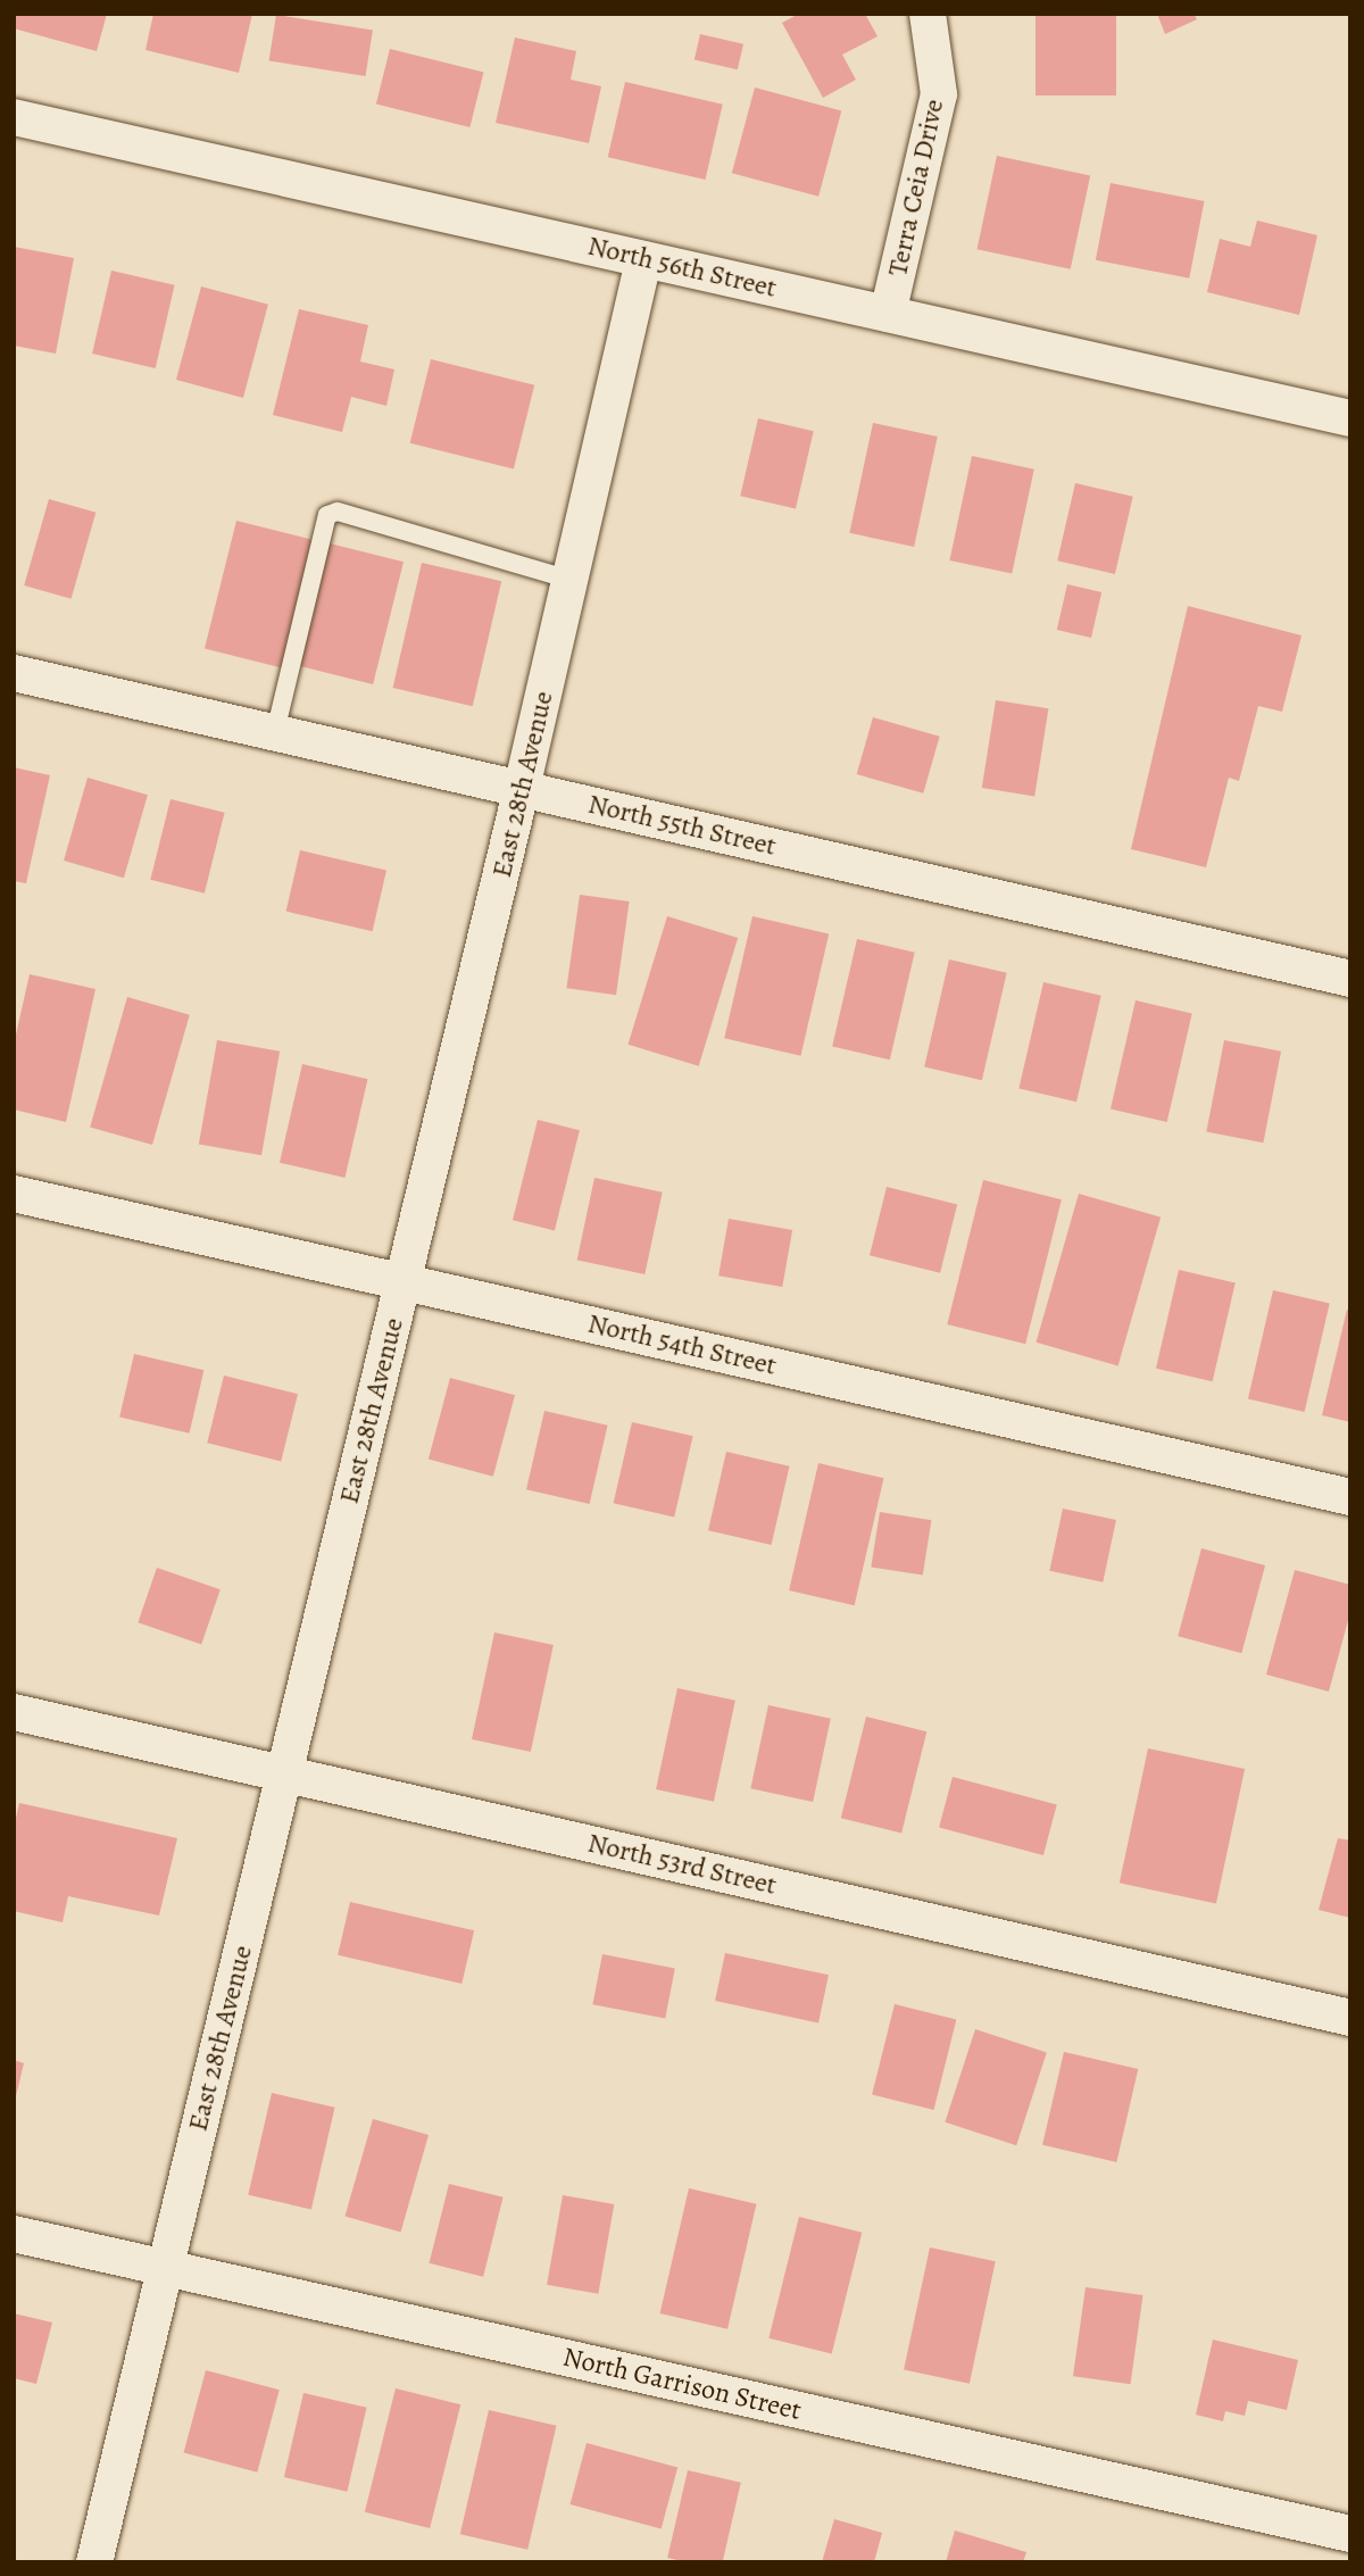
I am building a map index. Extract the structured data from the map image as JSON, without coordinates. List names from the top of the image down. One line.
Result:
{"streets":{"street":["Terra Ceia Drive","North 56th Street","East 28th Avenue","North 55th Street","North 54th Street","North 53rd Street","North Garrison Street"]},"crossings":[["Terra Ceia Drive","North 56th Street"],["North 56th Street","East 28th Avenue"],["East 28th Avenue","North 55th Street"],["East 28th Avenue","North 54th Street"],["East 28th Avenue","North 53rd Street"],["East 28th Avenue","North Garrison Street"]]}
